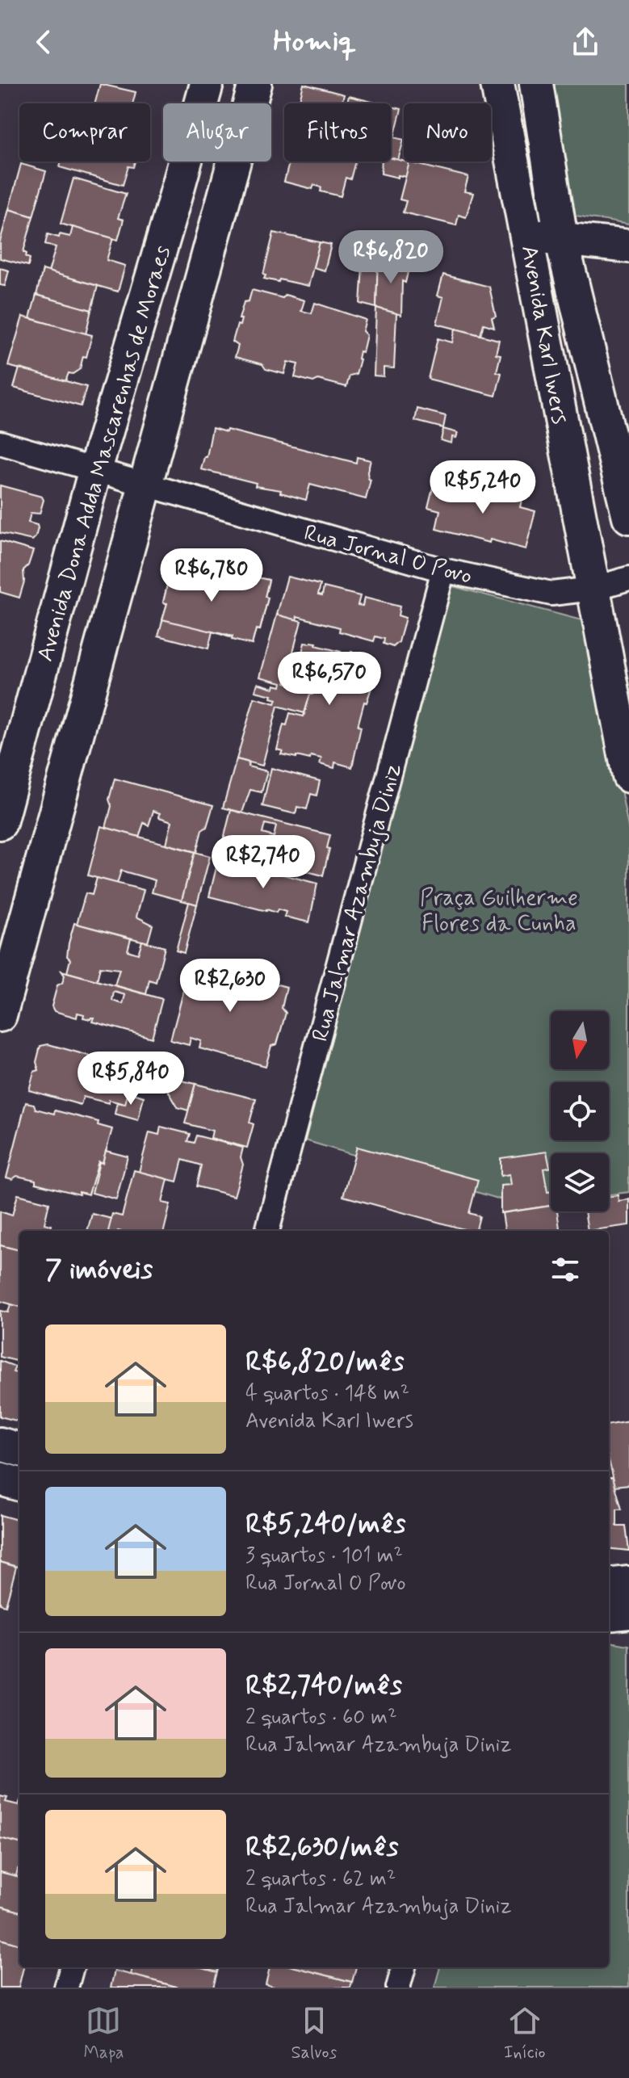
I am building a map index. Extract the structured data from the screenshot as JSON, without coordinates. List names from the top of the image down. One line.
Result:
{"streets":{"main road":["Avenida Karl Iwers","Avenida Dona Adda Mascarenhas de Moraes"],"street":["Rua Jornal O Povo","Rua Jalmar Azambuja Diniz"]},"crossings":[["Avenida Karl Iwers","Rua Jornal O Povo"],["Avenida Dona Adda Mascarenhas de Moraes","Rua Jornal O Povo"],["Rua Jornal O Povo","Rua Jalmar Azambuja Diniz"]],"parks":["Praça Guilherme Flores da Cunha"],"north":"bottom","page":{"header":"Homiq","chip":["Comprar","Alugar","Filtros","Novo"],"price":["R$6,820","R$5,240","R$6,780","R$6,570","R$2,740","R$2,630","R$5,840"],"heading":"7 imóveis","list":[{"name":"R$6,820/mês","note":"4 quartos · 148 m² · Avenida Karl Iwers"},{"name":"R$5,240/mês","note":"3 quartos · 101 m² · Rua Jornal O Povo"},{"name":"R$2,740/mês","note":"2 quartos · 60 m² · Rua Jalmar Azambuja Diniz"},{"name":"R$2,630/mês","note":"2 quartos · 62 m² · Rua Jalmar Azambuja Diniz"}],"tabs":["Mapa","Salvos","Início"]}}
